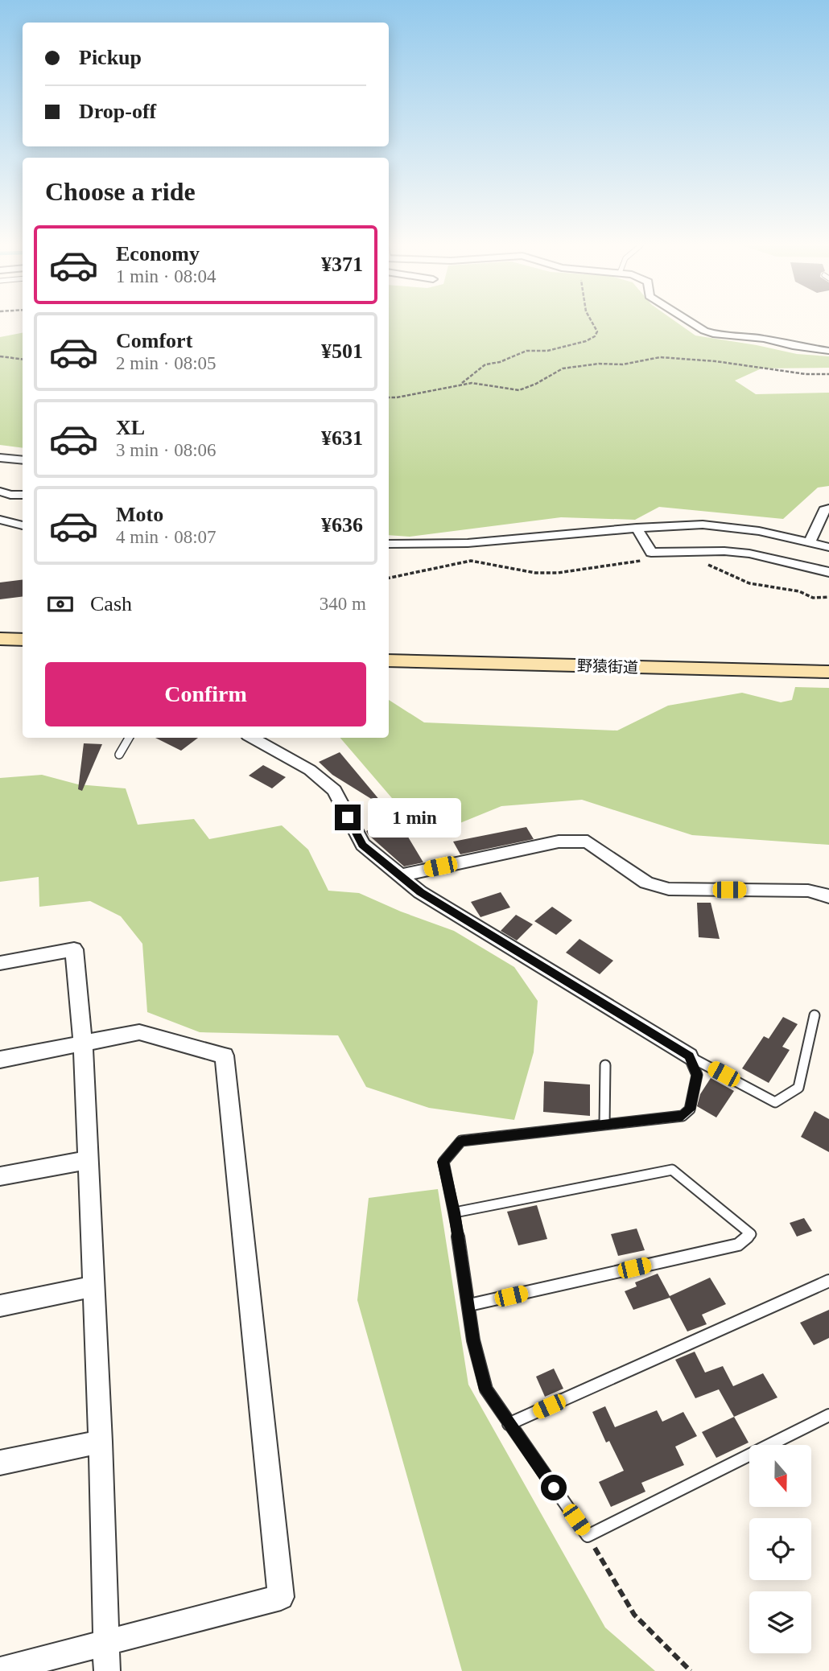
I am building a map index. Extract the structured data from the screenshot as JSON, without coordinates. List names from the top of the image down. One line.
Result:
{"streets":{"main road":["野猿街道"]},"north":"bottom","page":{"banner":["Pickup","Drop-off"],"heading":"Choose a ride","list":[{"name":"Economy","note":"1 min · 08:04","value":"¥371"},{"name":"Comfort","note":"2 min · 08:05","value":"¥501"},{"name":"XL","note":"3 min · 08:06","value":"¥631"},{"name":"Moto","note":"4 min · 08:07","value":"¥636"}],"pay":["Cash","340 m"],"buttons":"Confirm","bubble":"1 min"}}
